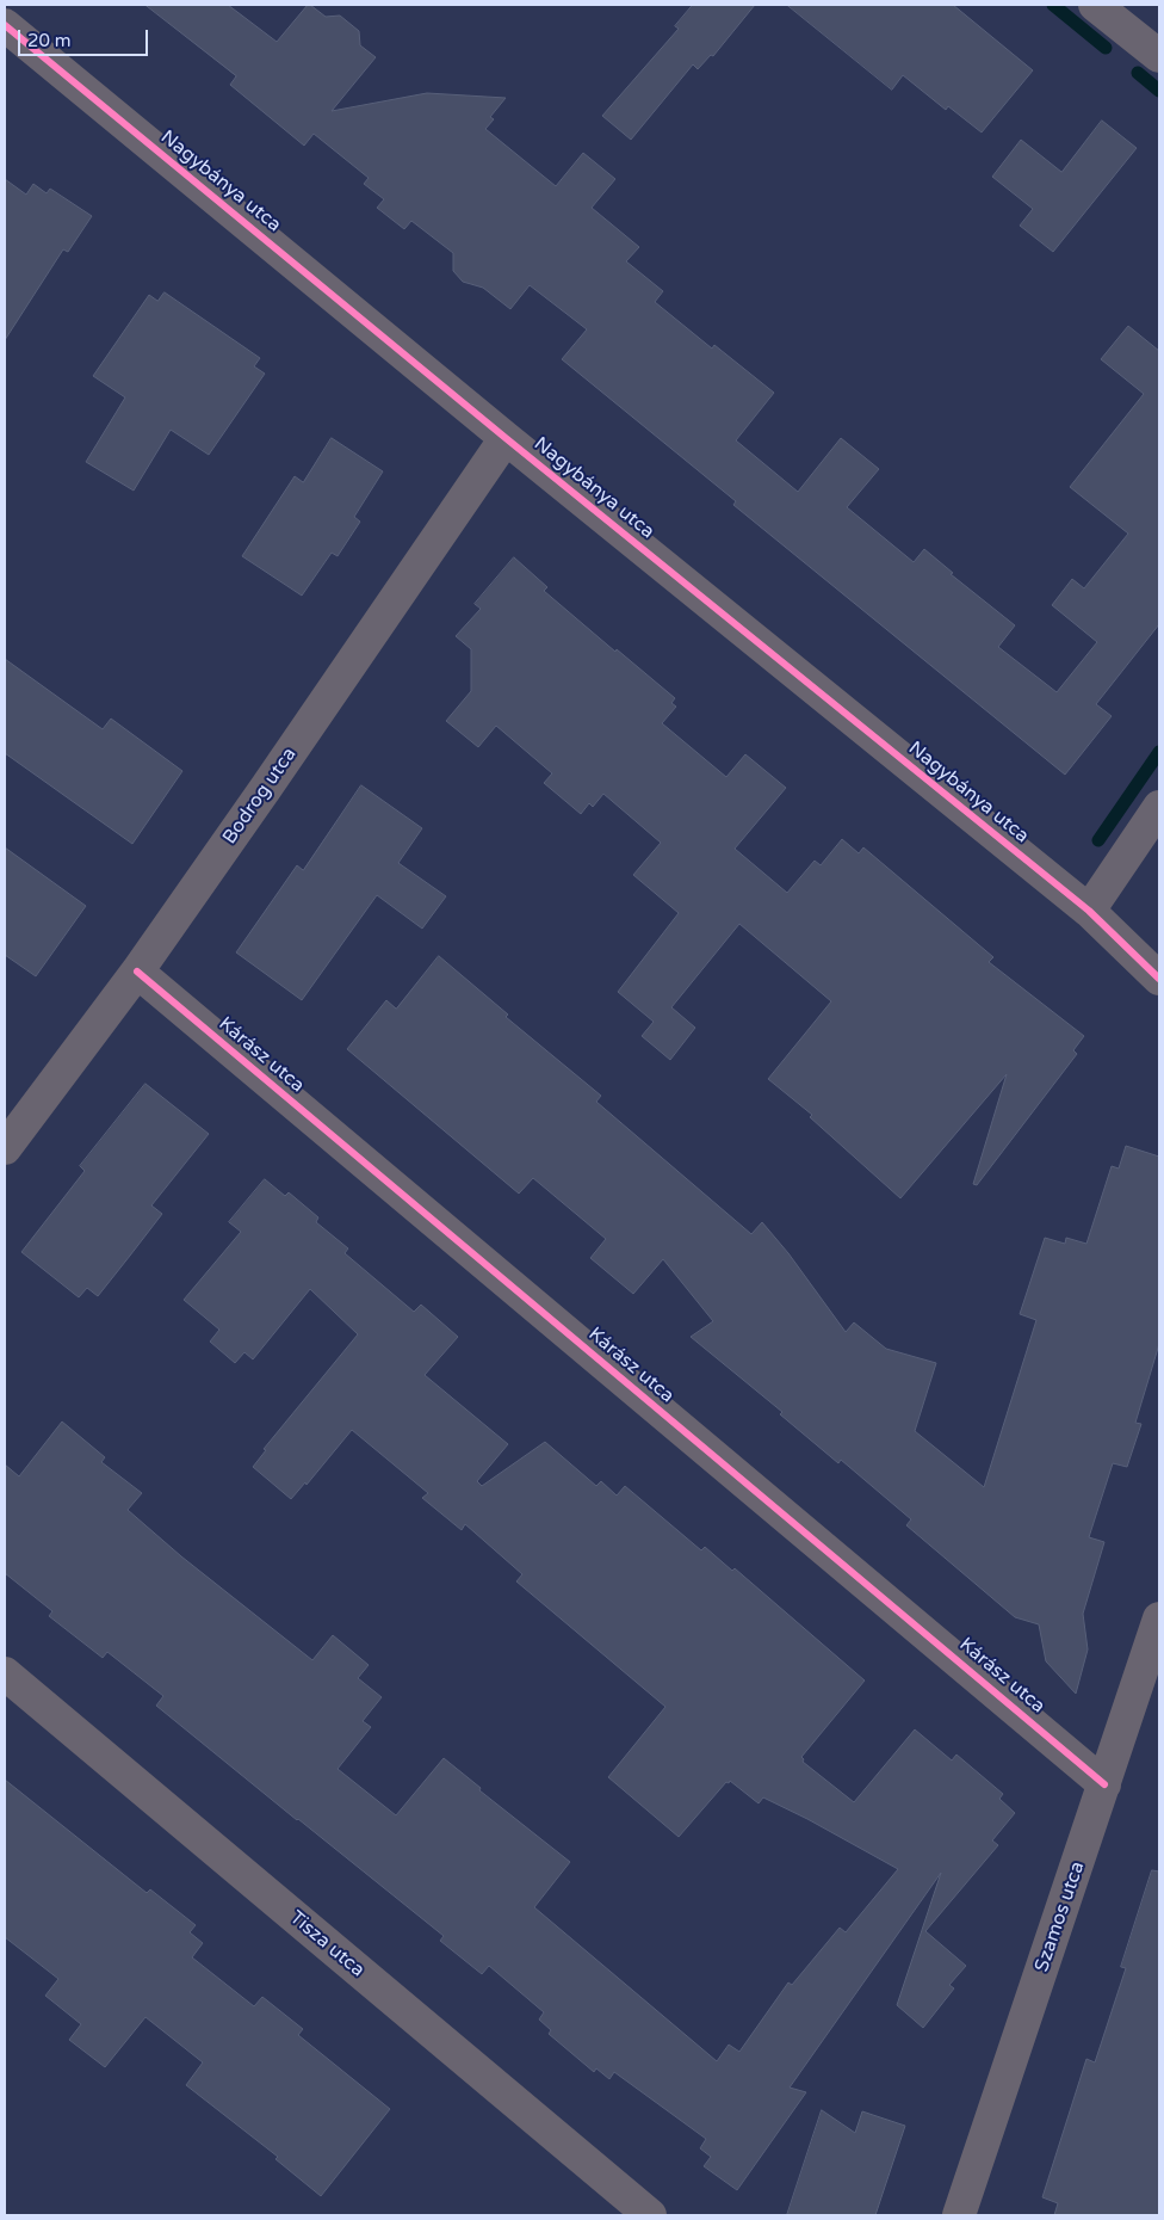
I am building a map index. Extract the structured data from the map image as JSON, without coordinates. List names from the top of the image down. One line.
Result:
{"streets":{"street":["Nagybánya utca","Bodrog utca","Kárász utca","Szamos utca","Tisza utca"]},"crossings":[["Nagybánya utca","Bodrog utca"],["Bodrog utca","Kárász utca"],["Kárász utca","Szamos utca"]],"scale_bar":"20 m"}
